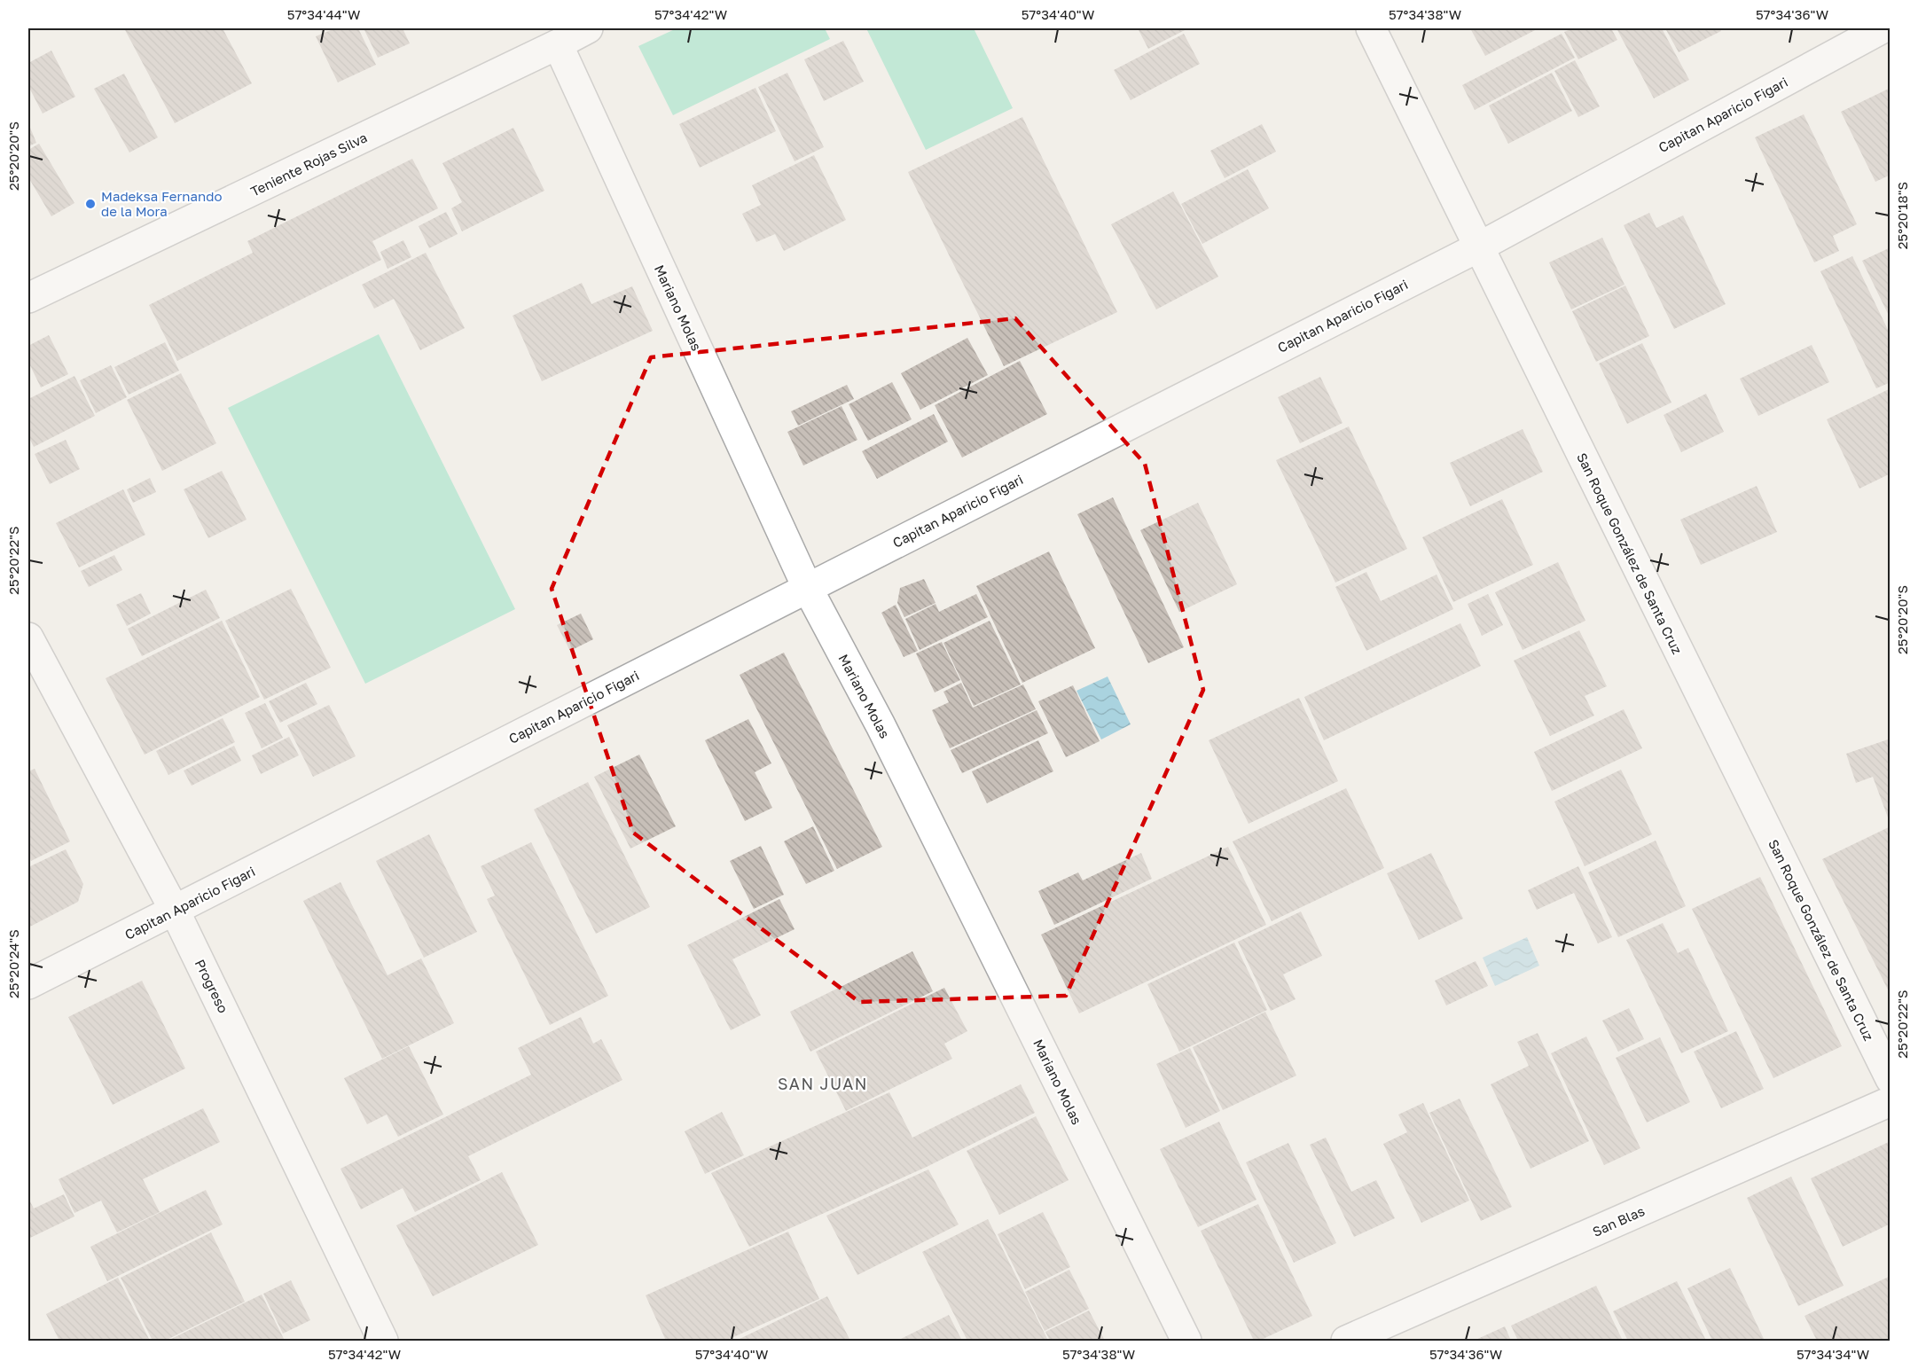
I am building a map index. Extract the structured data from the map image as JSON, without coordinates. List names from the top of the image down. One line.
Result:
{"streets":{"street":["Capitan Aparicio Figari","Teniente Rojas Silva","Mariano Molas","San Roque González de Santa Cruz","Progreso","San Blas"]},"crossings":[["Capitan Aparicio Figari","Mariano Molas"],["Capitan Aparicio Figari","San Roque González de Santa Cruz"],["Capitan Aparicio Figari","Progreso"],["Teniente Rojas Silva","Mariano Molas"]],"districts":["SAN JUAN"],"places":["Madeksa Fernando de la Mora"],"coordinates":["57°34'44\"W","57°34'42\"W","57°34'40\"W","57°34'38\"W","57°34'36\"W","25°20'20\"S","25°20'18\"S","25°20'22\"S","25°20'24\"S","57°34'34\"W"]}
